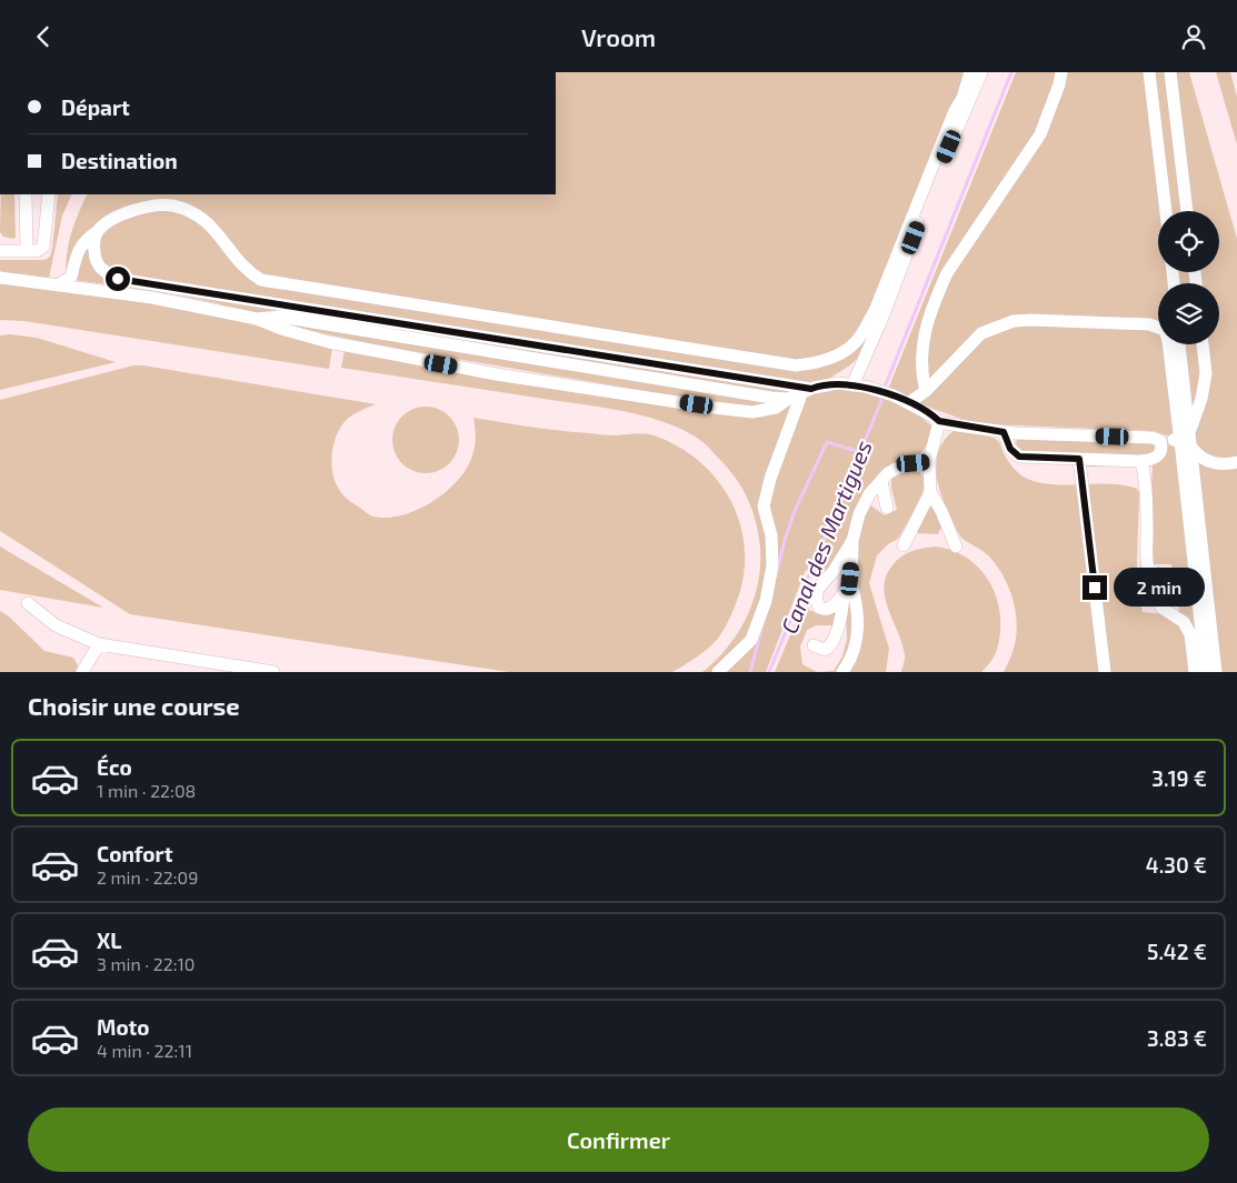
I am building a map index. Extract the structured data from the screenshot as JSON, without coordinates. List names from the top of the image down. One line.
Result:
{"water":["Canal des Martigues"],"page":{"header":"Vroom","banner":["Départ","Destination"],"bubble":"2 min","heading":"Choisir une course","list":[{"name":"Éco","note":"1 min · 22:08","value":"3.19 €"},{"name":"Confort","note":"2 min · 22:09","value":"4.30 €"},{"name":"XL","note":"3 min · 22:10","value":"5.42 €"},{"name":"Moto","note":"4 min · 22:11","value":"3.83 €"}],"buttons":"Confirmer"}}
